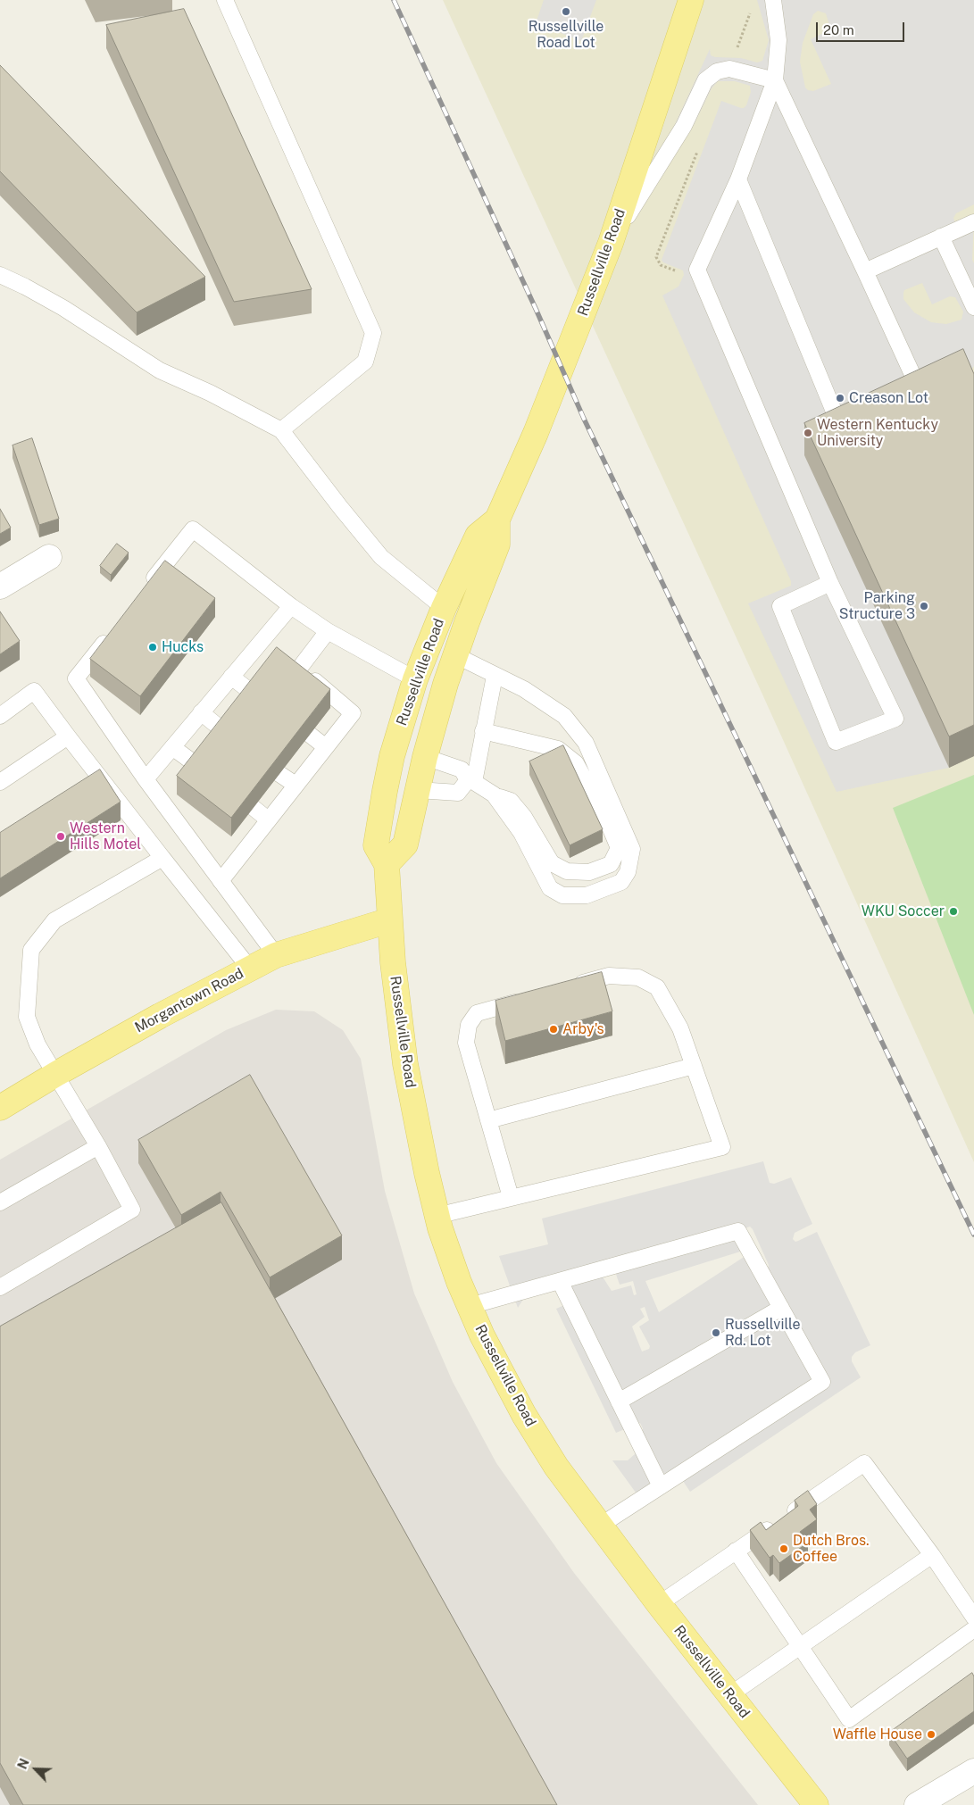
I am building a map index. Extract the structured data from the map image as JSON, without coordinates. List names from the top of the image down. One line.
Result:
{"streets":{"main road":["Russellville Road","Morgantown Road"]},"crossings":[["Russellville Road","Morgantown Road"]],"places":["Russellville Road Lot","Creason Lot","Western Kentucky University","Parking Structure 3","Hucks","Western Hills Motel","WKU Soccer","Arby's","Russellville Rd. Lot","Dutch Bros. Coffee","Waffle House"],"scale_bar":"20 m","north":"top left"}
